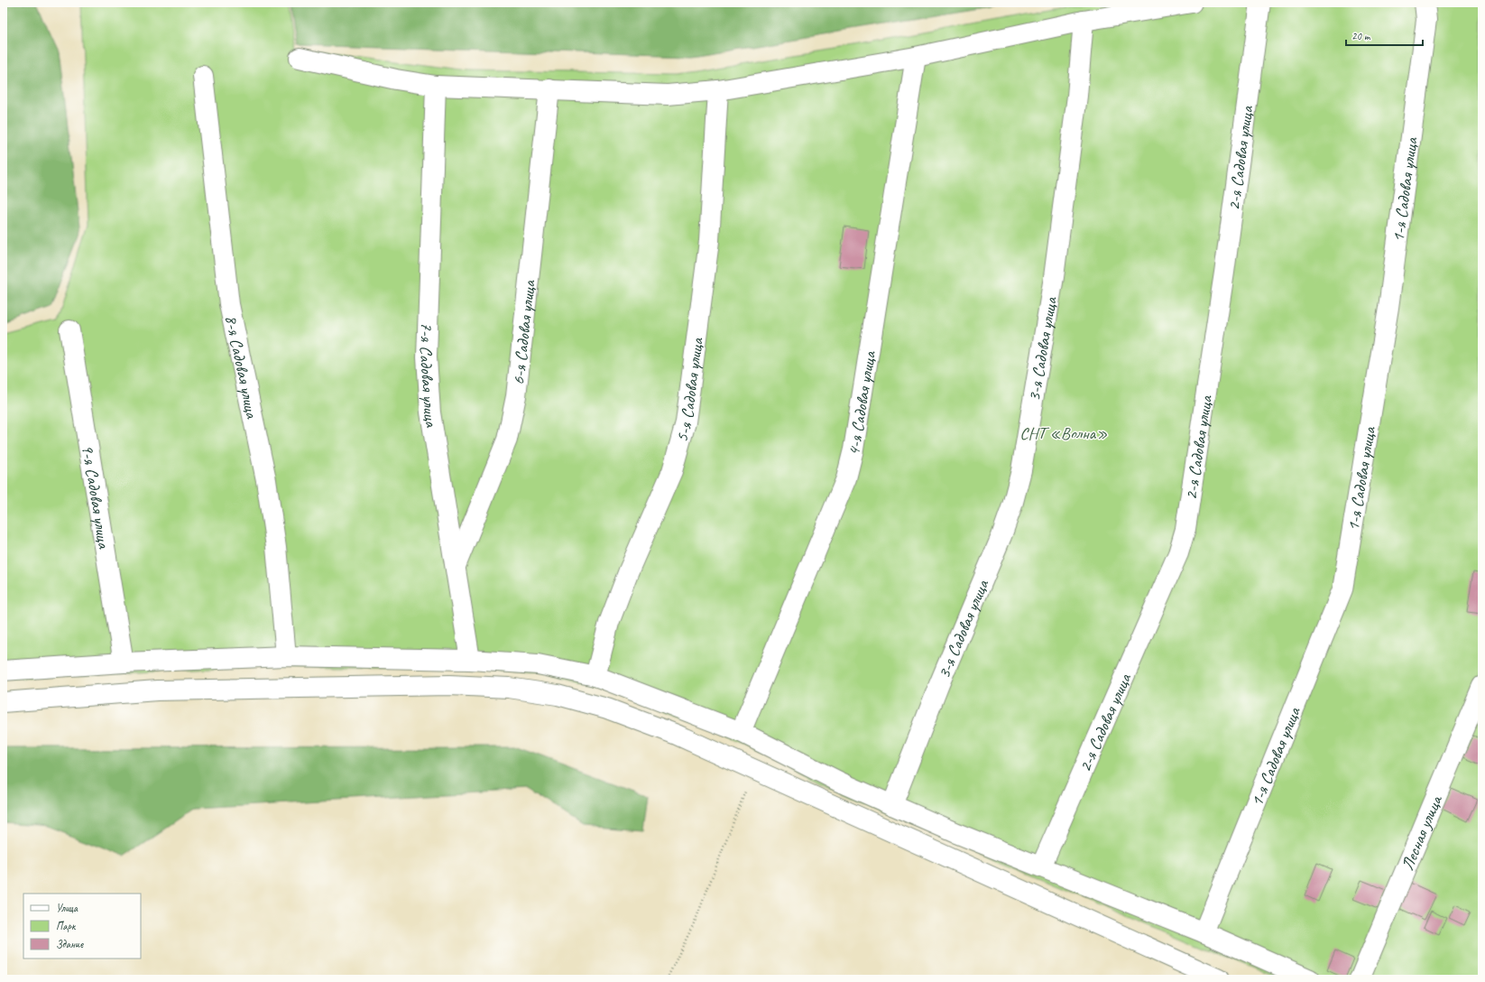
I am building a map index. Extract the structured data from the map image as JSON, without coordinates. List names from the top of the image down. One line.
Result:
{"streets":{"street":["2-я Садовая улица","1-я Садовая улица","6-я Садовая улица","3-я Садовая улица","8-я Садовая улица","7-я Садовая улица","5-я Садовая улица","4-я Садовая улица","9-я Садовая улица","Лесная улица"]},"crossings":[["6-я Садовая улица","7-я Садовая улица"]],"parks":["СНТ «Волна»"],"legend":["Улица","Парк","Здание"],"scale_bar":"20 m"}
